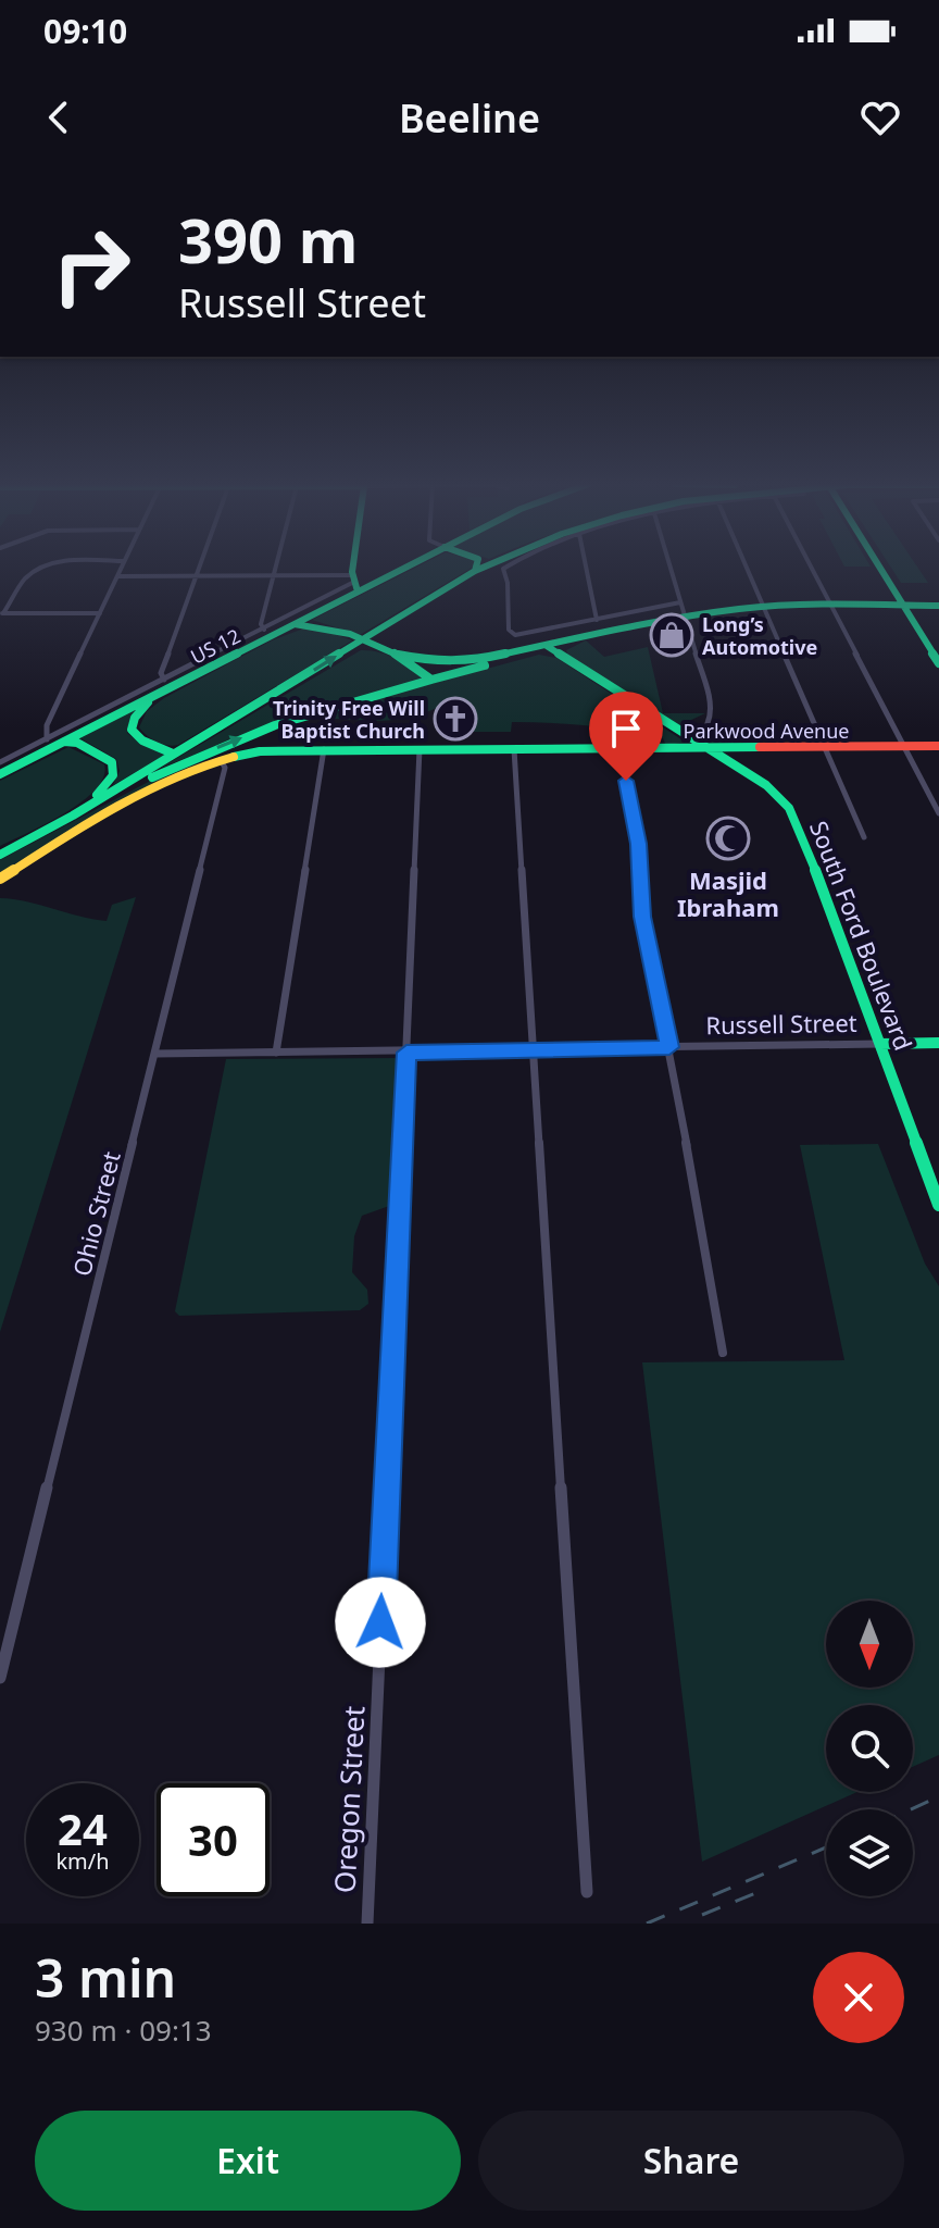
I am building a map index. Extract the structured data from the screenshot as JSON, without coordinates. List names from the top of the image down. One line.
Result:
{"streets":{"main road":["US 12","Parkwood Avenue","South Ford Boulevard","Russell Street"],"street":["Ohio Street","Oregon Street"]},"crossings":[["Parkwood Avenue","South Ford Boulevard"],["Parkwood Avenue","Ohio Street"],["Parkwood Avenue","Oregon Street"],["South Ford Boulevard","Russell Street"],["Russell Street","Ohio Street"],["Russell Street","Oregon Street"]],"places":{"shop":["Long’s Automotive"],"church":["Trinity Free Will Baptist Church"],"mosque":["Masjid Ibraham"]},"north":"bottom","page":{"status":"09:10","header":"Beeline","turn":["390 m","Russell Street"],"speed":"24 km/h","limit":"30","heading":["3 min","930 m · 09:13"],"buttons":["Exit","Share"]}}
